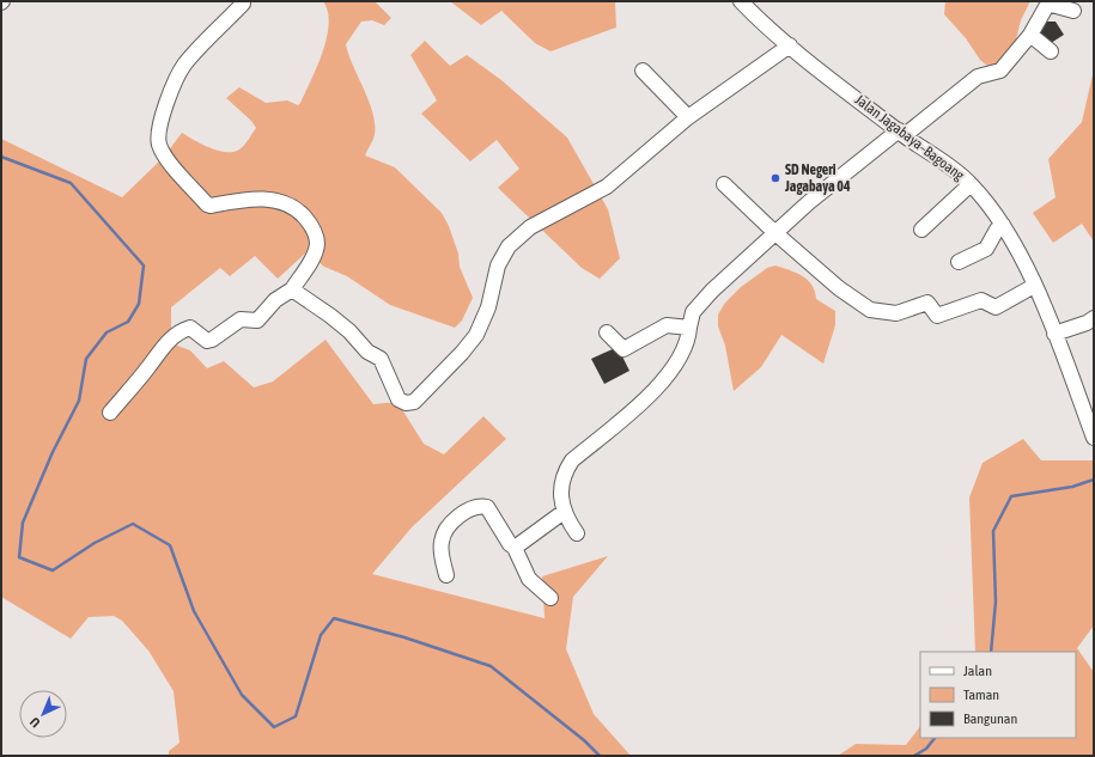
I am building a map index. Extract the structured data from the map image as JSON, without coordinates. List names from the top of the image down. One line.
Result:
{"streets":{"street":["Jalan Jagabaya–Bagoang"]},"places":["SD Negeri Jagabaya 04"],"legend":["Jalan","Taman","Bangunan"],"north":"bottom left"}
